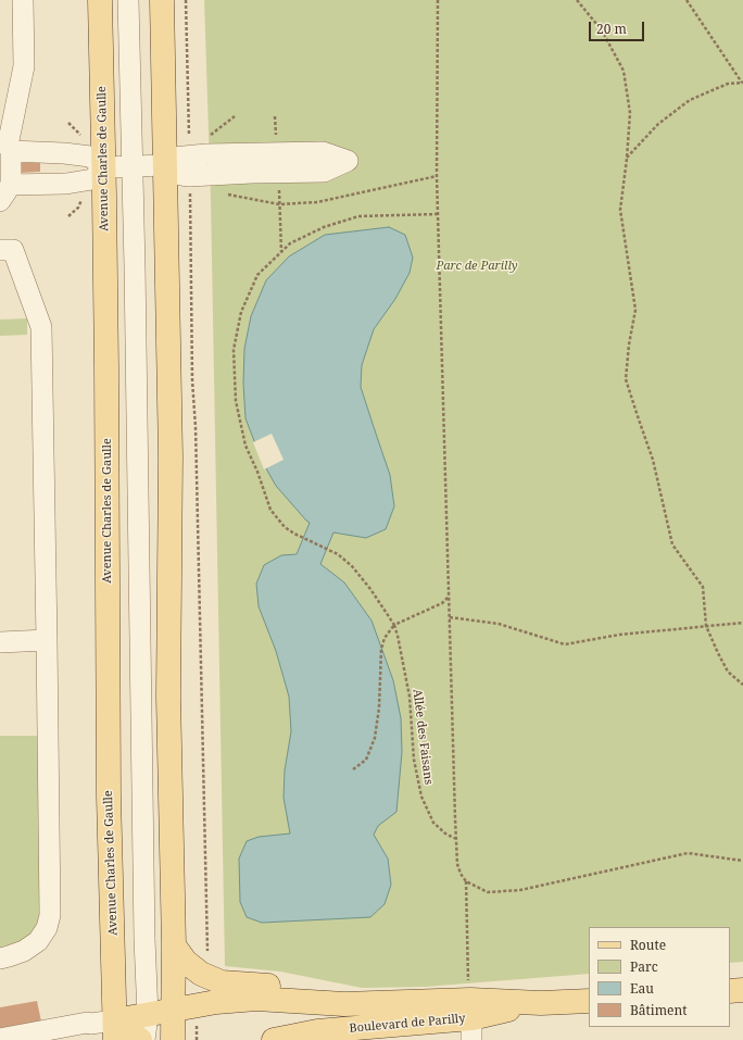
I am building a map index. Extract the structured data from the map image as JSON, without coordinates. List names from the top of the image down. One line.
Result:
{"streets":{"main road":["Avenue Charles de Gaulle","Boulevard de Parilly"],"path":["Allée des Faisans"]},"crossings":[["Avenue Charles de Gaulle","Boulevard de Parilly"]],"parks":["Parc de Parilly"],"legend":["Route","Parc","Eau","Bâtiment"],"scale_bar":"20 m"}
